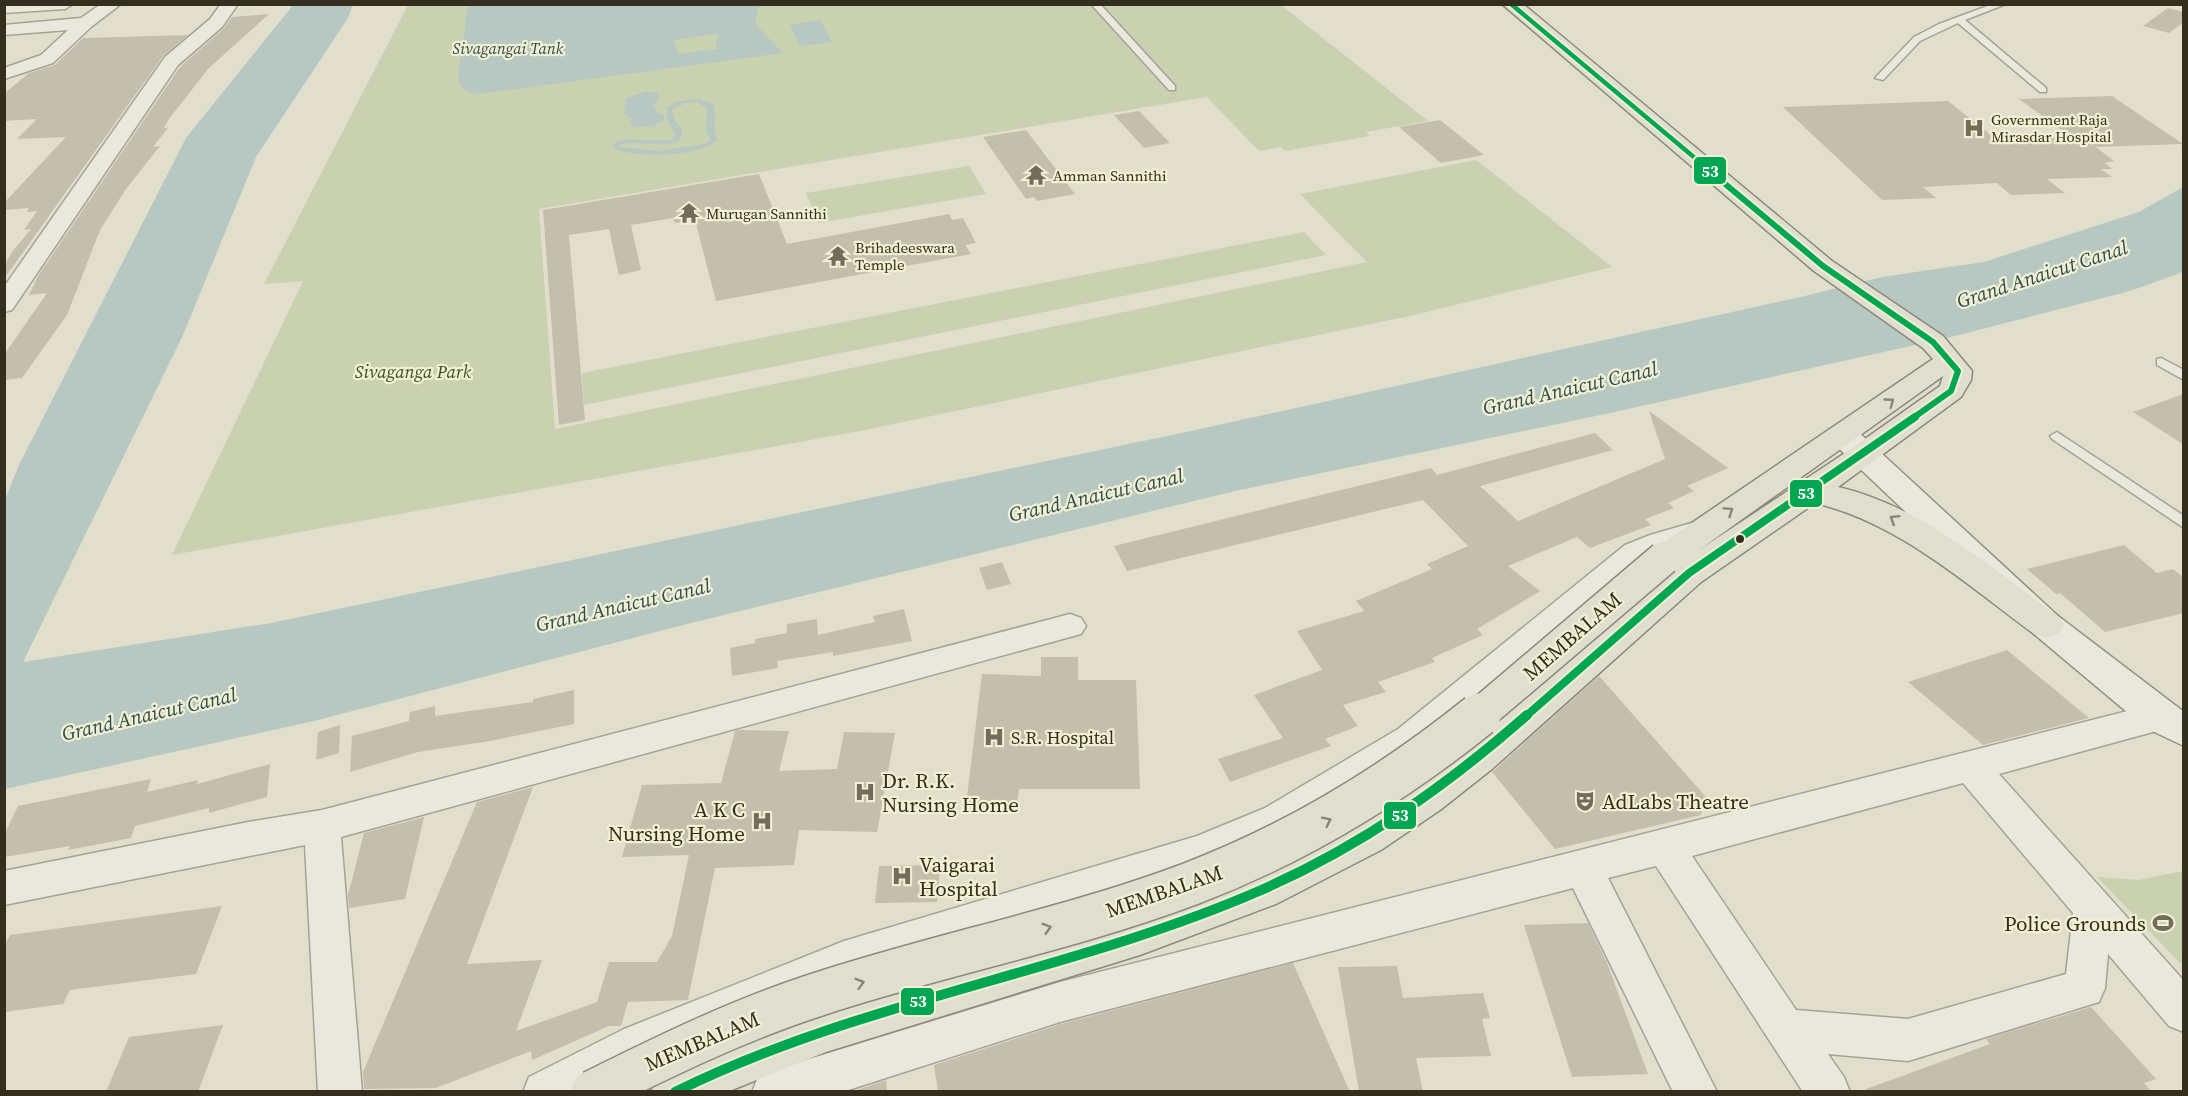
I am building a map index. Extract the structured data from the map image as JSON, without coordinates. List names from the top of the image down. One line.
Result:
{"streets":{"main road":["MEMBALAM"]},"water":["Sivagangai Tank","Grand Anaicut Canal"],"parks":["Sivaganga Park"],"places":{"hospital":["Government Raja Mirasdar Hospital","S.R. Hospital","Dr. R.K. Nursing Home","A K C Nursing Home","Vaigarai Hospital"],"temple":["Amman Sannithi","Murugan Sannithi","Brihadeeswara Temple"],"theatre":["AdLabs Theatre"],"sports":["Police Grounds"]},"lines":["transit line 53"]}
